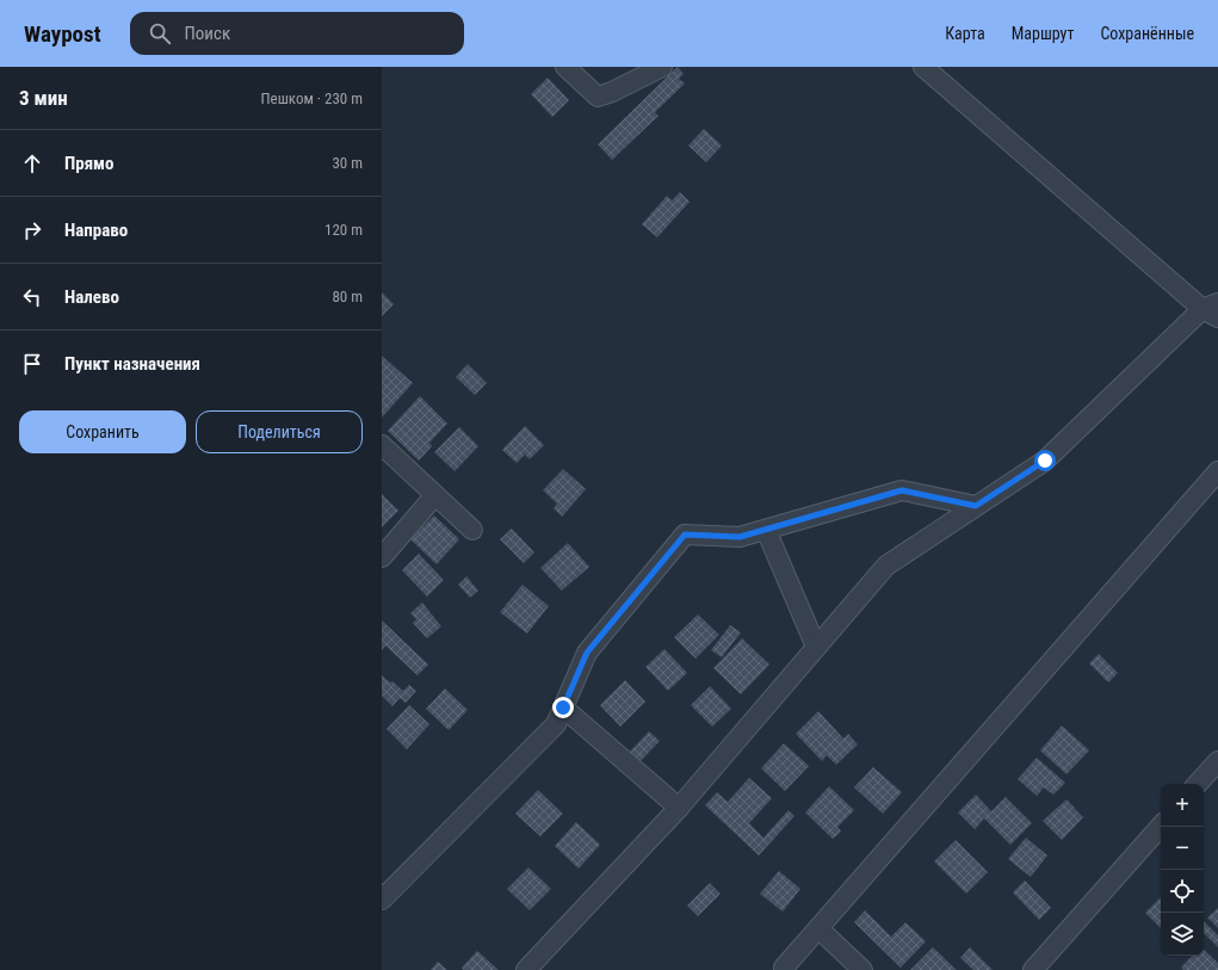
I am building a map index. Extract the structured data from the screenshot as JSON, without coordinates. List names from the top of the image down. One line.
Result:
{"page":{"header":"Waypost","search":"Поиск","nav":["Карта","Маршрут","Сохранённые"],"heading":["3 мин","Пешком · 230 m"],"list":[["Прямо","30 m"],["Направо","120 m"],["Налево","80 m"],"Пункт назначения"],"buttons":["Сохранить","Поделиться"],"map_buttons":["+","−"]}}
